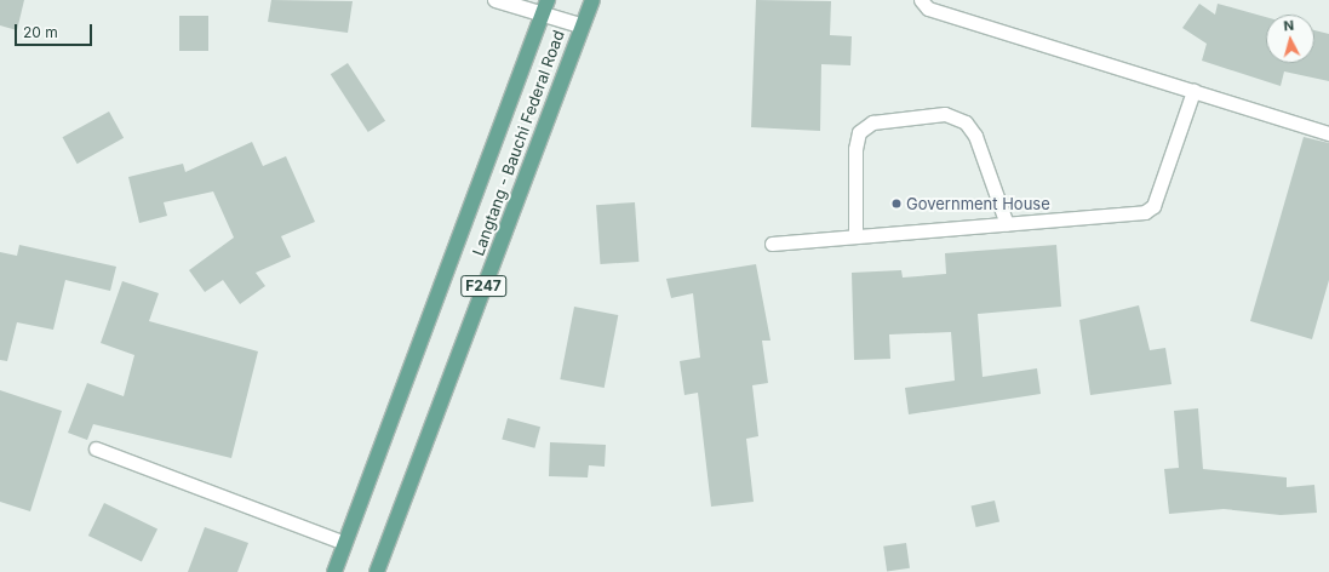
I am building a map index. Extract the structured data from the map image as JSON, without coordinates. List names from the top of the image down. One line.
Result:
{"streets":{"main road":["Langtang - Bauchi Federal Road","F247"]},"places":["Government House"],"scale_bar":"20 m","north":"top"}
